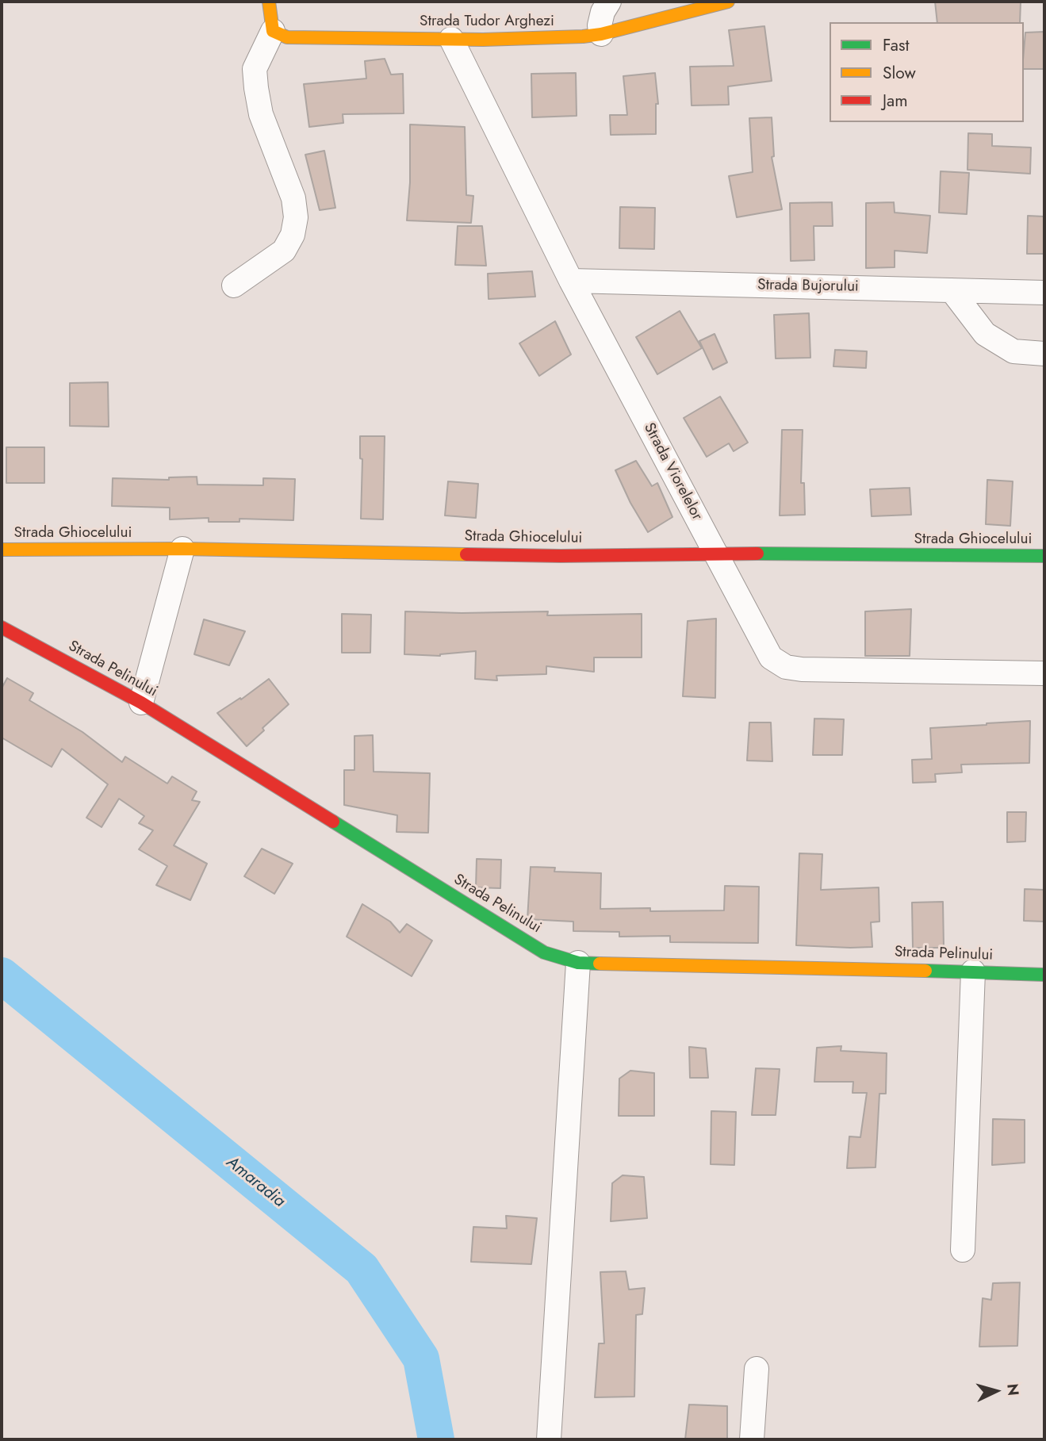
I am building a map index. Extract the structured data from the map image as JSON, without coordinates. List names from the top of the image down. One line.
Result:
{"streets":{"street":["Strada Tudor Arghezi","Strada Bujorului","Strada Viorelelor","Strada Ghiocelului","Strada Pelinului"]},"crossings":[["Strada Tudor Arghezi","Strada Viorelelor"],["Strada Bujorului","Strada Viorelelor"],["Strada Viorelelor","Strada Ghiocelului"]],"water":["Amaradia"],"legend":["Fast","Slow","Jam"],"north":"right"}
